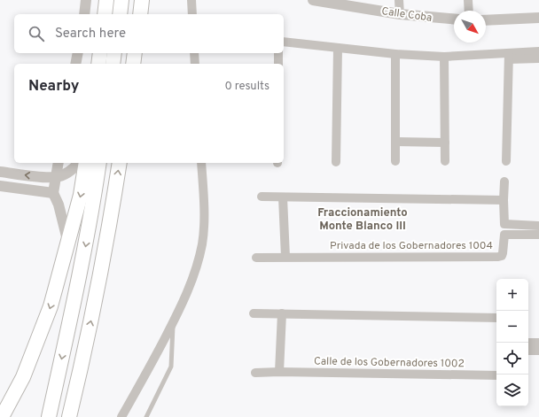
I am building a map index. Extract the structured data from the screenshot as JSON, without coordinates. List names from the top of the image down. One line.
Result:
{"streets":{"street":["Calle Coba","Privada de los Gobernadores 1004","Calle de los Gobernadores 1002"]},"districts":["Fraccionamiento Monte Blanco III"],"north":"bottom right","page":{"search":"Search here","heading":["Nearby","0 results"],"map_buttons":["+","−"]}}
